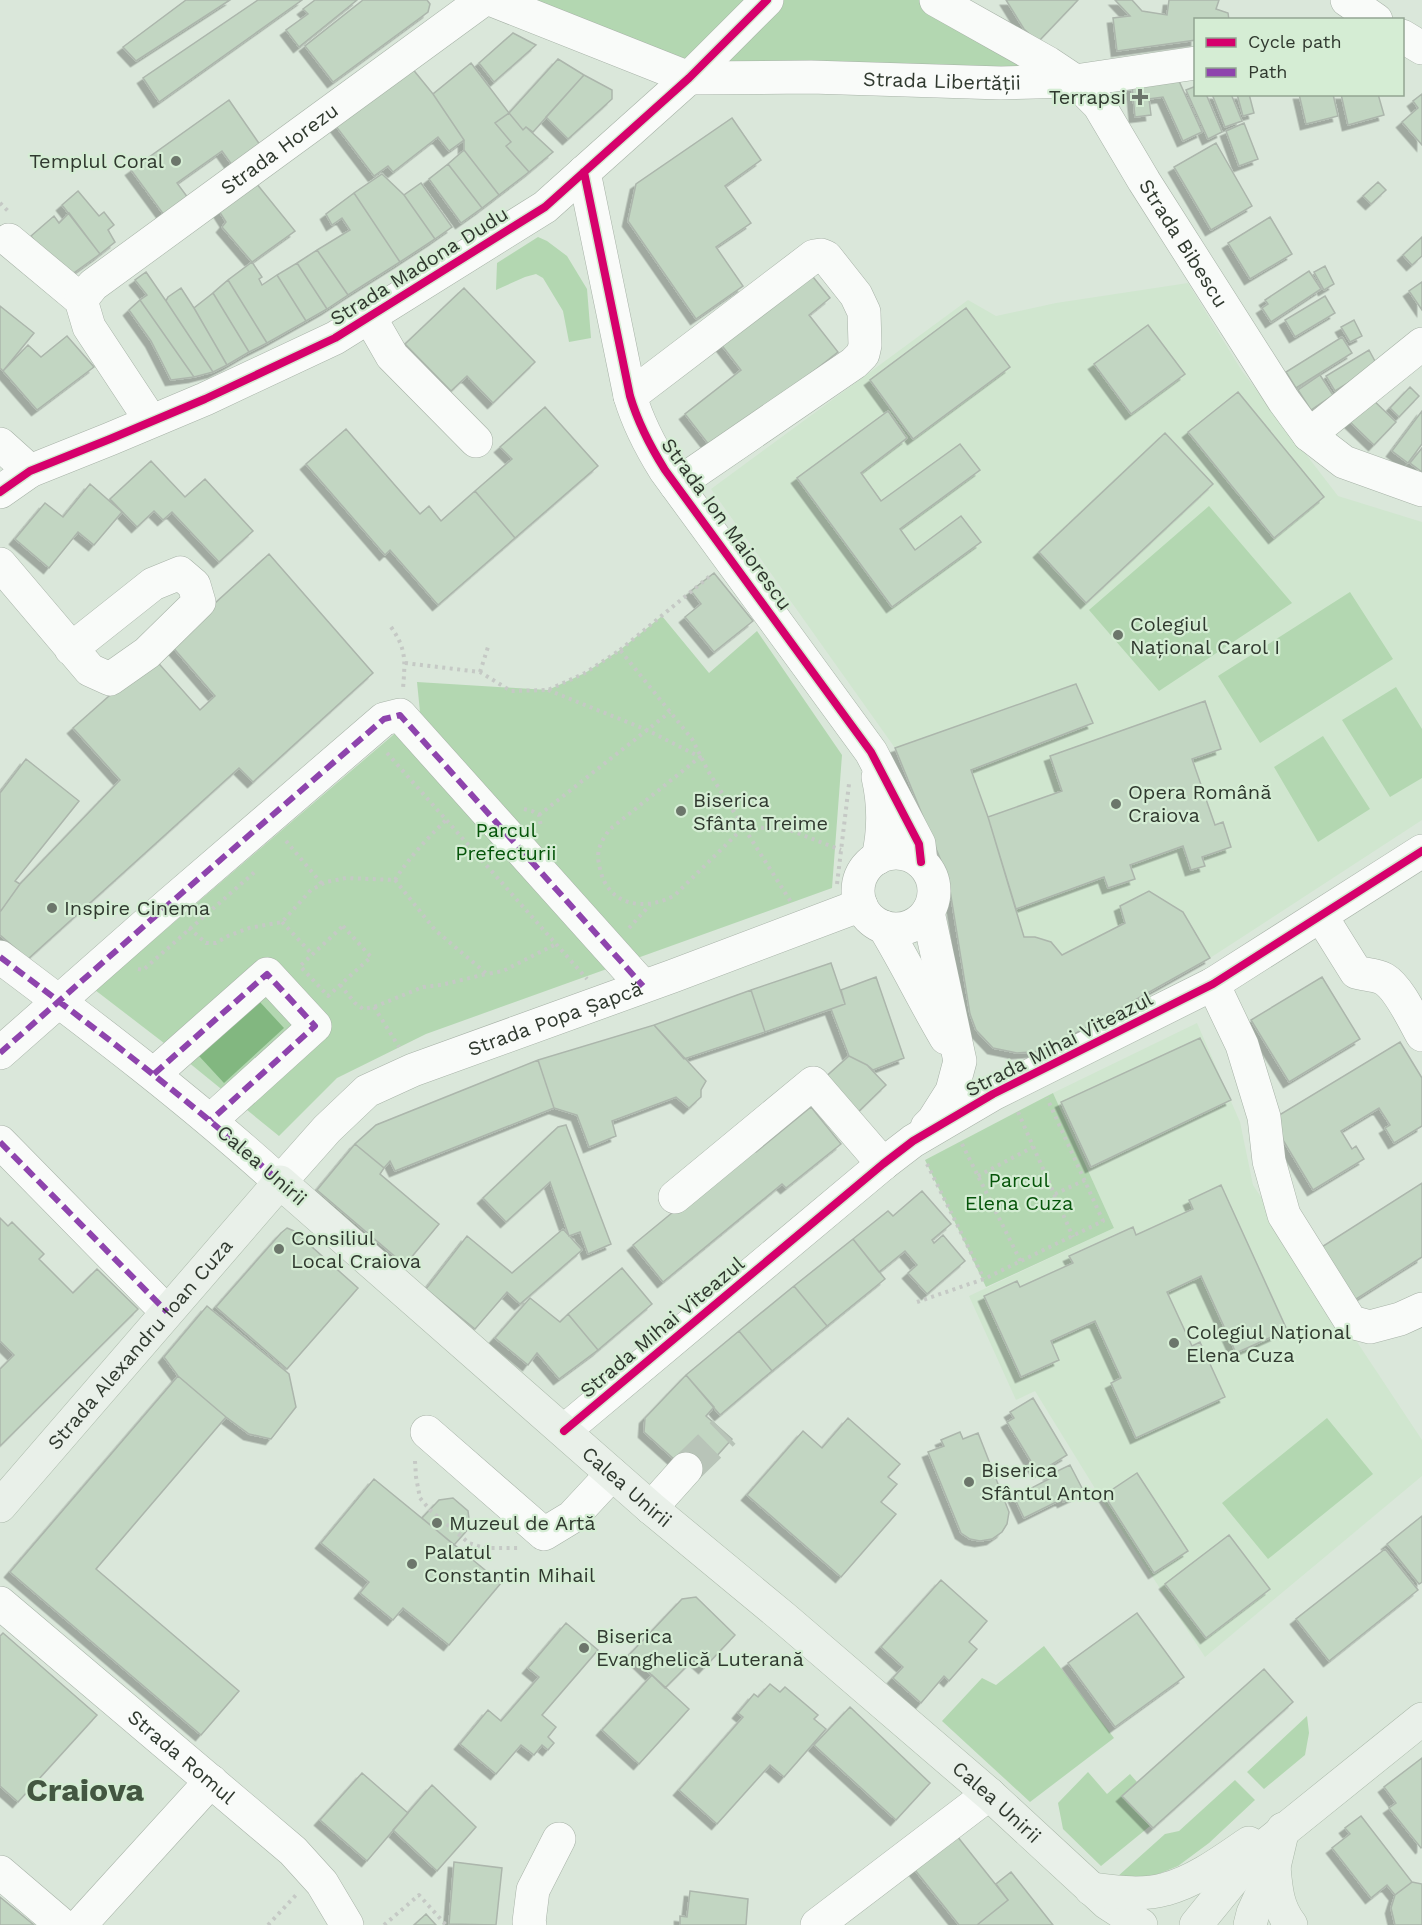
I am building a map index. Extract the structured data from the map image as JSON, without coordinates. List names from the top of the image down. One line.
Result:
{"streets":{"main road":["Calea Unirii","Strada Alexandru Ioan Cuza"],"street":["Strada Libertății","Strada Horezu","Strada Bibescu","Strada Madona Dudu","Strada Ion Maiorescu","Strada Popa Șapcă","Strada Mihai Viteazul","Strada Romul"]},"crossings":[["Strada Libertății","Strada Bibescu"],["Strada Libertății","Strada Madona Dudu"],["Strada Madona Dudu","Strada Ion Maiorescu"],["Strada Ion Maiorescu","Strada Popa Șapcă"],["Strada Popa Șapcă","Calea Unirii"],["Strada Popa Șapcă","Strada Alexandru Ioan Cuza"],["Strada Mihai Viteazul","Calea Unirii"],["Calea Unirii","Strada Alexandru Ioan Cuza"]],"districts":["Craiova"],"parks":["Parcul Prefecturii","Parcul Elena Cuza"],"places":{"health":["Terrapsi"],"other":["Templul Coral","Colegiul Național Carol I","Opera Română Craiova","Biserica Sfânta Treime","Inspire Cinema","Consiliul Local Craiova","Colegiul Național Elena Cuza","Biserica Sfântul Anton","Muzeul de Artă","Palatul Constantin Mihail","Biserica Evanghelică Luterană"]},"legend":["Cycle path","Path"]}
